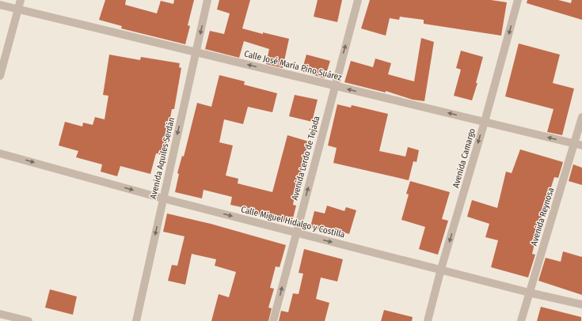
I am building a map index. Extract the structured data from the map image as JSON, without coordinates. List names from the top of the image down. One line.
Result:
{"streets":{"street":["Calle José María Pino Suárez","Avenida Aquiles Serdán","Avenida Lerdo de Tejada","Avenida Camargo","Avenida Reynosa","Calle Miguel Hidalgo y Costilla"]},"crossings":[["Calle José María Pino Suárez","Avenida Aquiles Serdán"],["Calle José María Pino Suárez","Avenida Lerdo de Tejada"],["Calle José María Pino Suárez","Avenida Camargo"],["Calle José María Pino Suárez","Avenida Reynosa"],["Avenida Aquiles Serdán","Calle Miguel Hidalgo y Costilla"],["Avenida Lerdo de Tejada","Calle Miguel Hidalgo y Costilla"],["Avenida Camargo","Calle Miguel Hidalgo y Costilla"],["Avenida Reynosa","Calle Miguel Hidalgo y Costilla"]],"one_way":["Calle José María Pino Suárez","Avenida Aquiles Serdán","Avenida Lerdo de Tejada","Avenida Camargo","Calle Miguel Hidalgo y Costilla"]}
